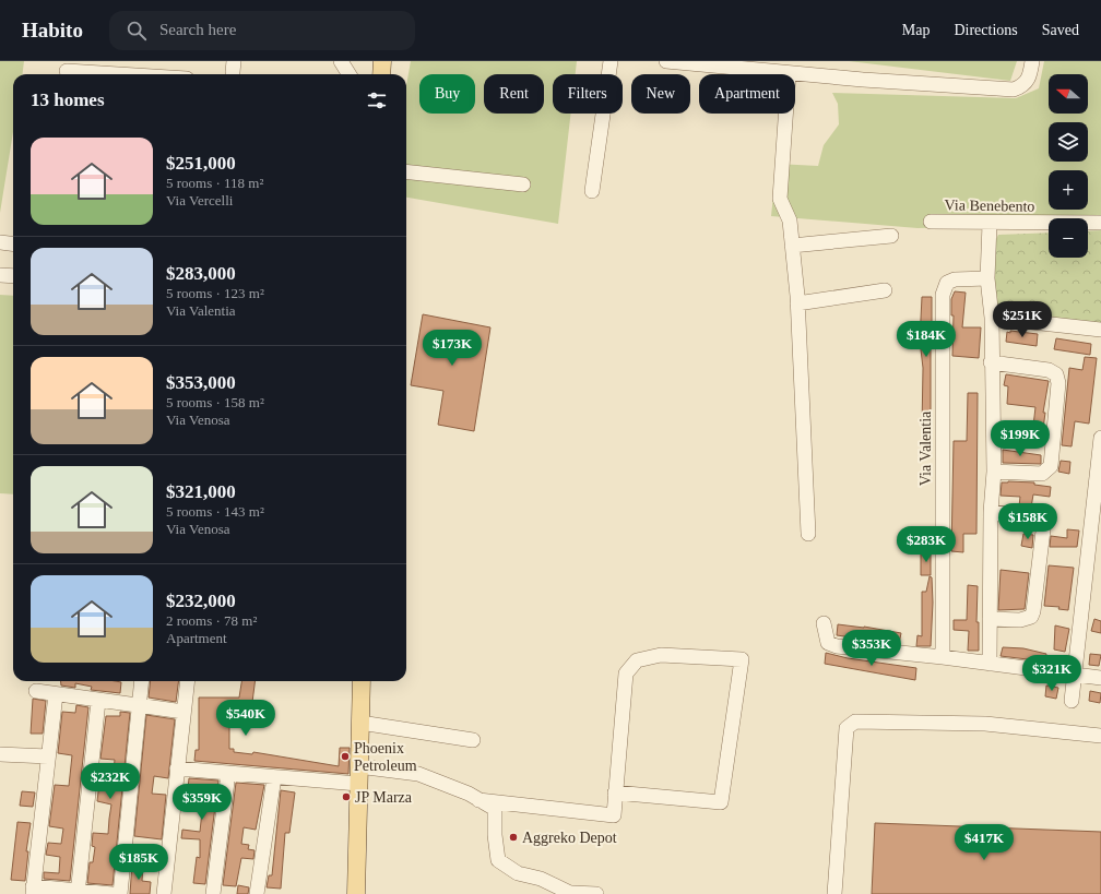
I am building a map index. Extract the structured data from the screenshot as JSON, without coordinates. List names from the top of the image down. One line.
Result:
{"streets":{"street":["Via Benebento","Via Valentia"]},"places":["Phoenix Petroleum","JP Marza","Aggreko Depot"],"north":"left","page":{"header":"Habito","search":"Search here","nav":["Map","Directions","Saved"],"map_buttons":["+","−"],"chip":["Buy","Rent","Filters","New","Apartment"],"heading":"13 homes","list":[{"name":"$251,000","note":"5 rooms · 118 m² · Via Vercelli"},{"name":"$283,000","note":"5 rooms · 123 m² · Via Valentia"},{"name":"$353,000","note":"5 rooms · 158 m² · Via Venosa"},{"name":"$321,000","note":"5 rooms · 143 m² · Via Venosa"},{"name":"$232,000","note":"2 rooms · 78 m² · Apartment"}],"price":["$251K","$184K","$173K","$199K","$158K","$283K","$353K","$321K","$540K","$232K","$359K","$417K","$185K"]}}
